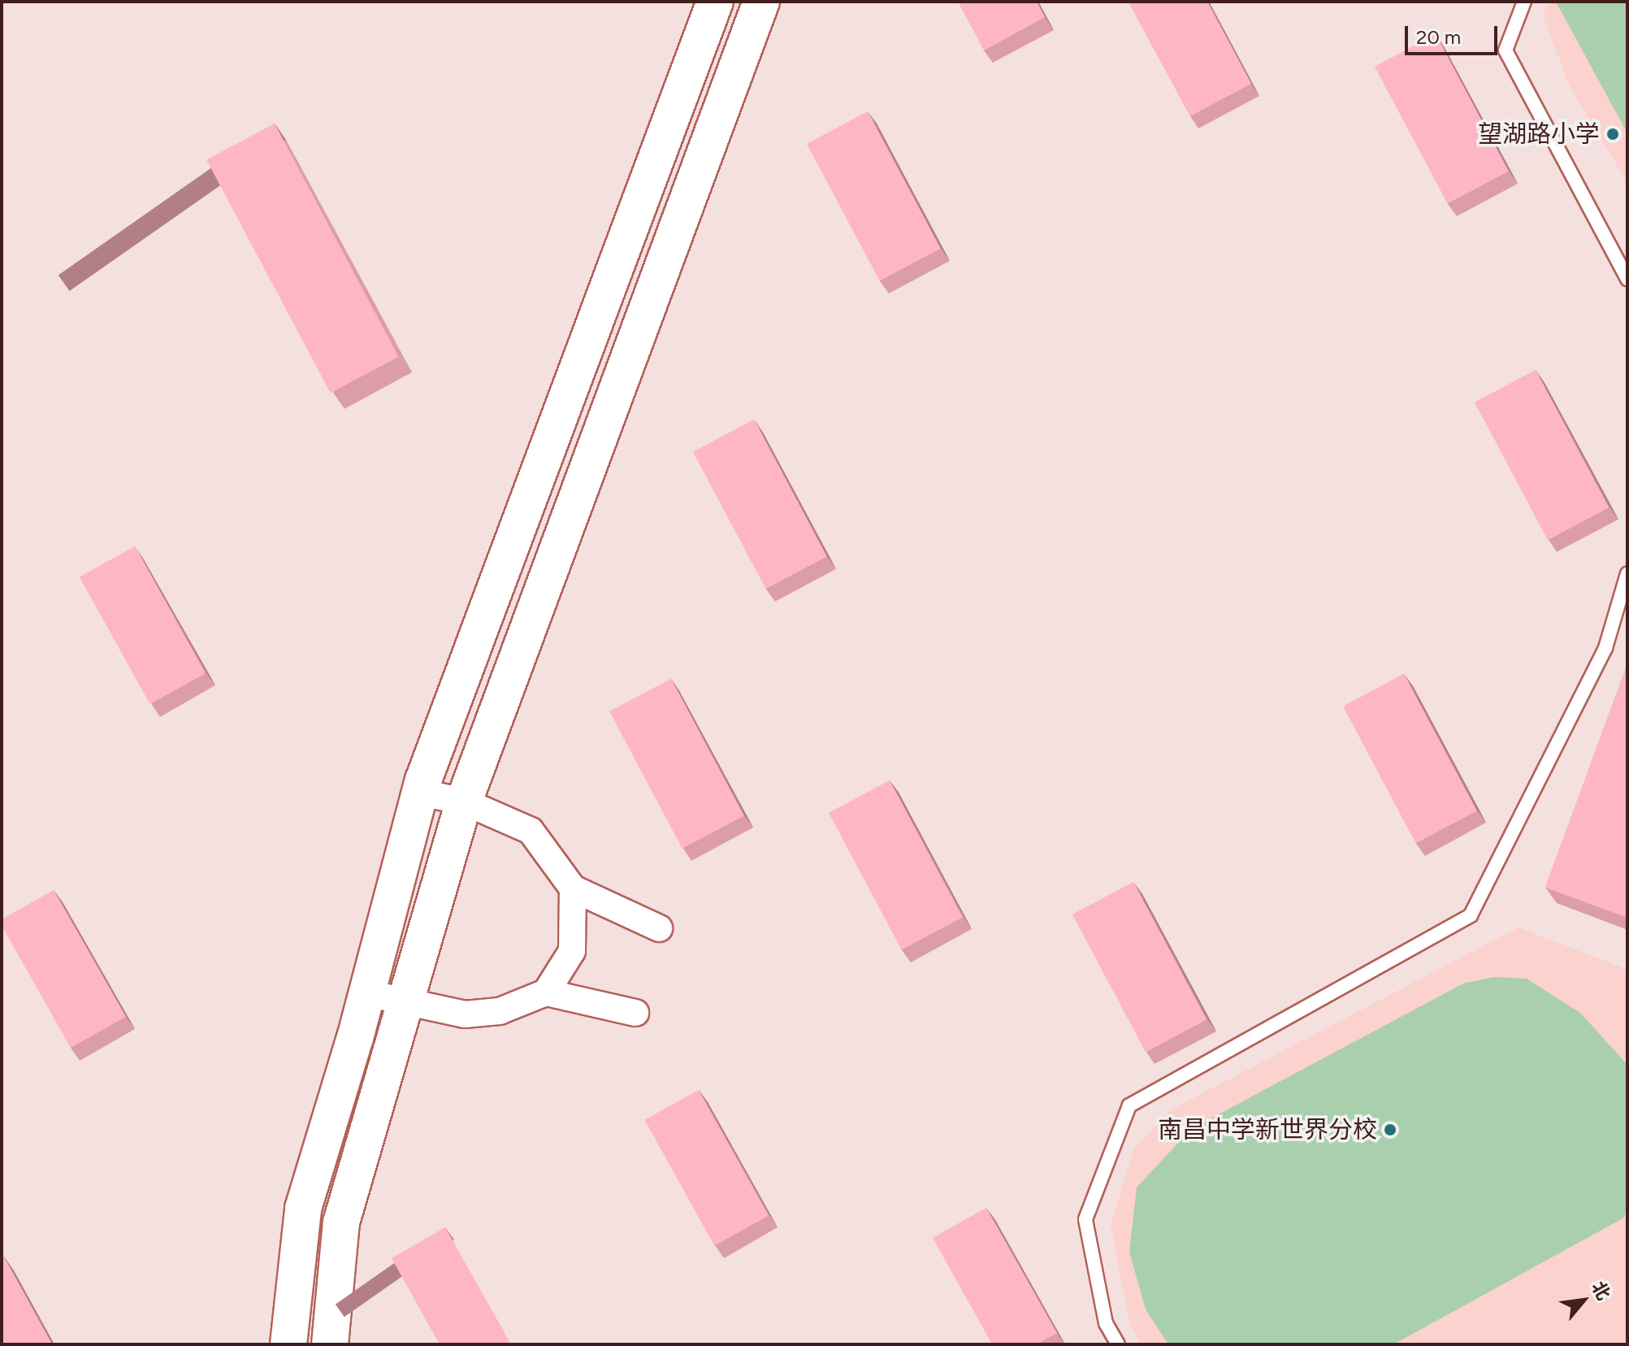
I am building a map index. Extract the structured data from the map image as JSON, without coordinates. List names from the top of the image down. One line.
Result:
{"places":["望湖路小学","南昌中学新世界分校"],"scale_bar":"20 m","north":"top right"}
